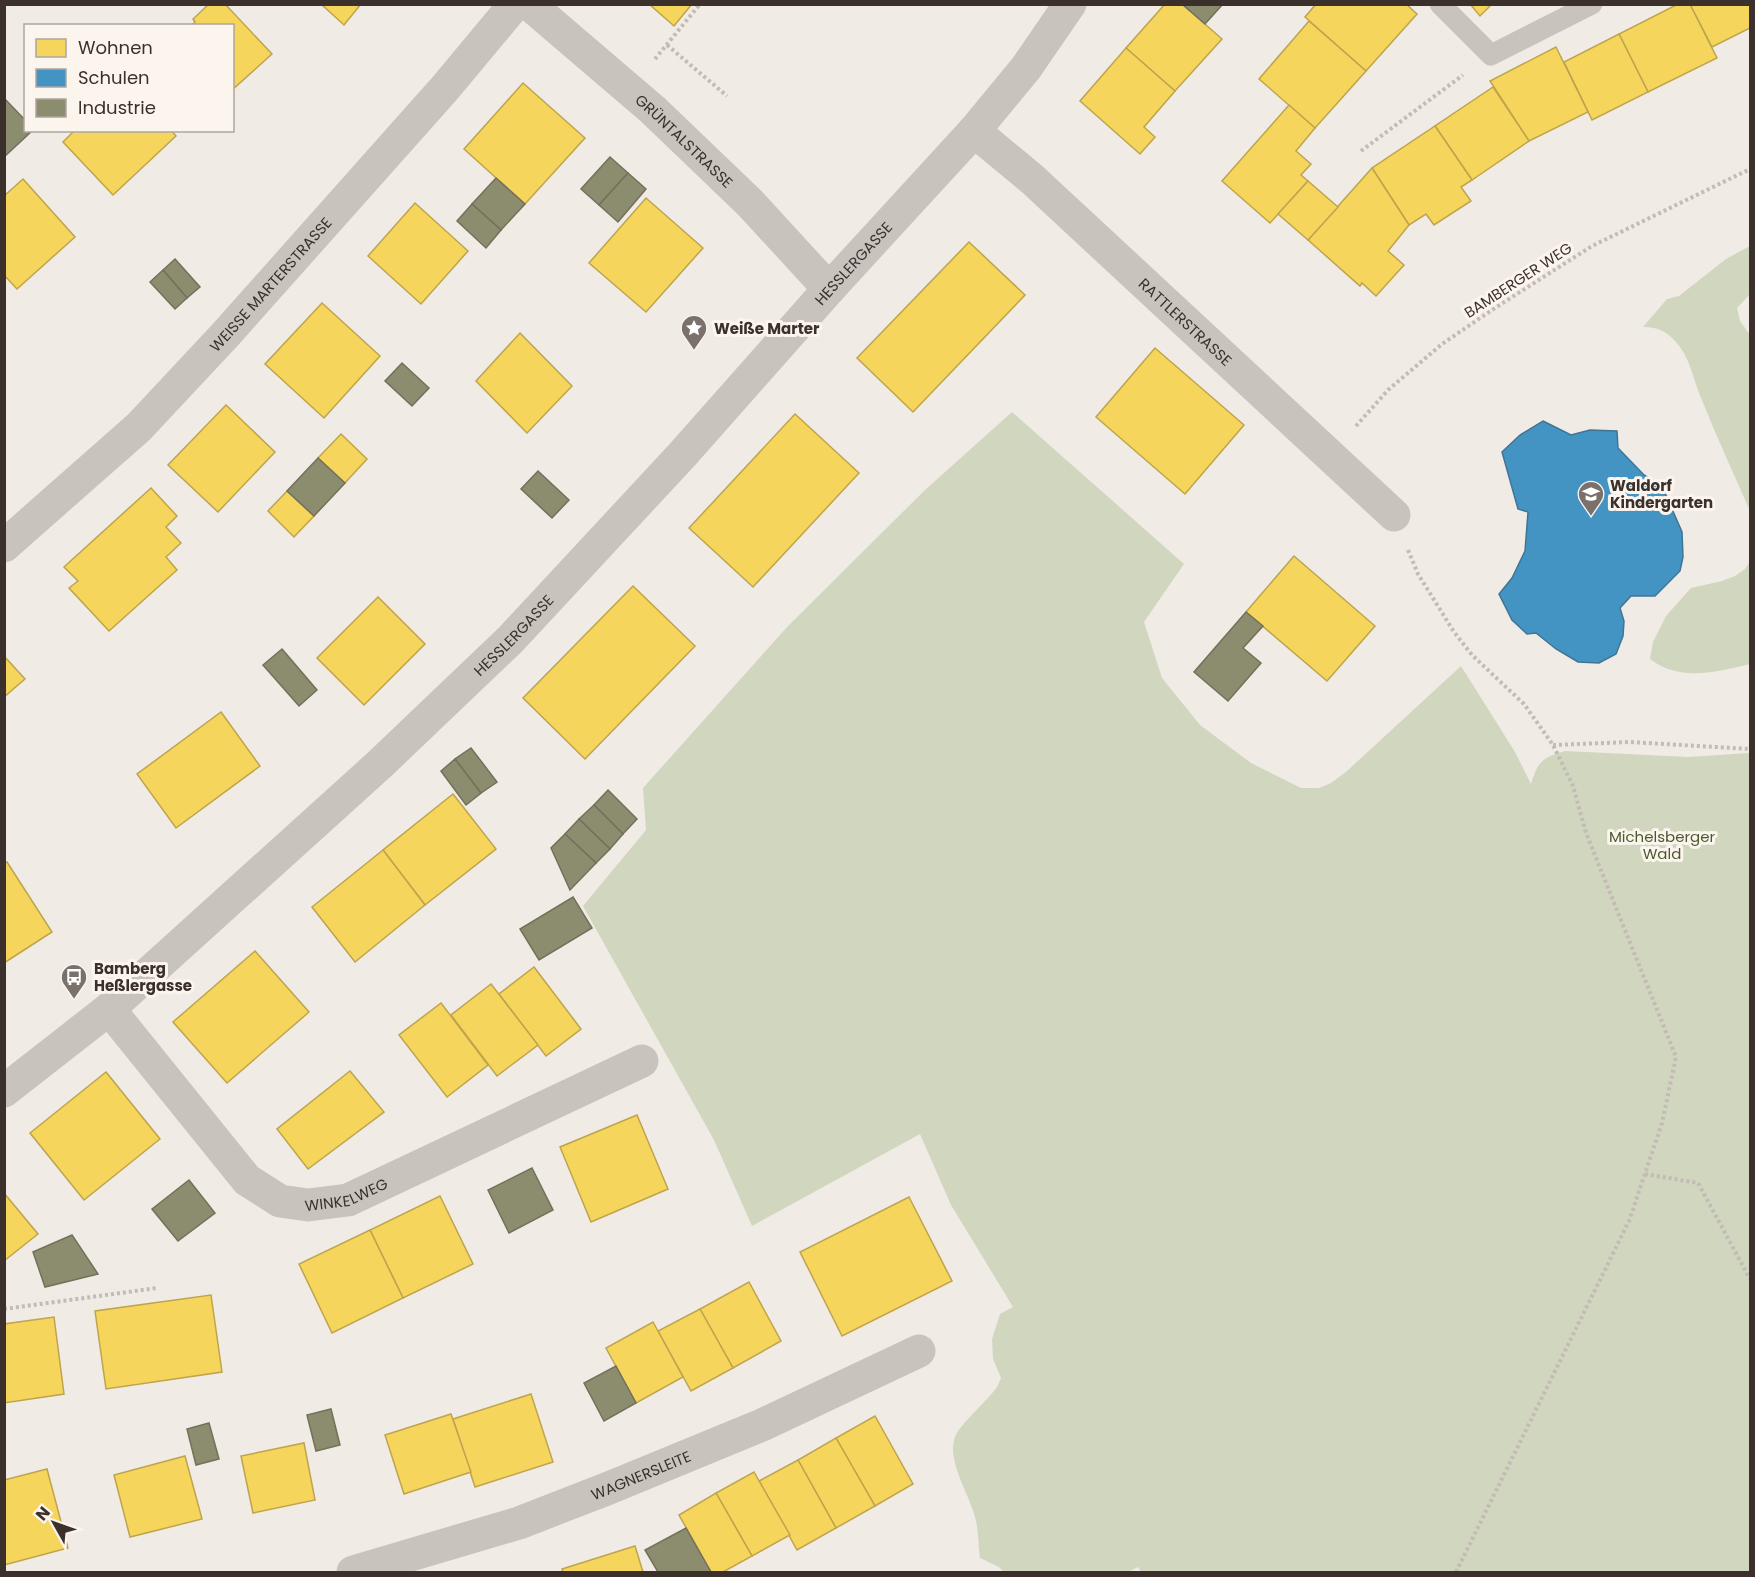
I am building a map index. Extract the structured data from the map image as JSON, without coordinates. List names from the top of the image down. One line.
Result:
{"streets":{"street":["GRÜNTALSTRASSE","HESSLERGASSE","WEISSE MARTERSTRASSE","RATTLERSTRASSE","WINKELWEG","WAGNERSLEITE"],"path":["BAMBERGER WEG"]},"crossings":[["GRÜNTALSTRASSE","HESSLERGASSE"],["HESSLERGASSE","RATTLERSTRASSE"],["HESSLERGASSE","WINKELWEG"],["BAMBERGER WEG","RATTLERSTRASSE"]],"parks":["Michelsberger Wald"],"places":{"place":["Weiße Marter"],"school or university":["Waldorf Kindergarten"],"bus stop":["Bamberg Heßlergasse"]},"legend":["Wohnen","Schulen","Industrie"],"north":"top left"}
